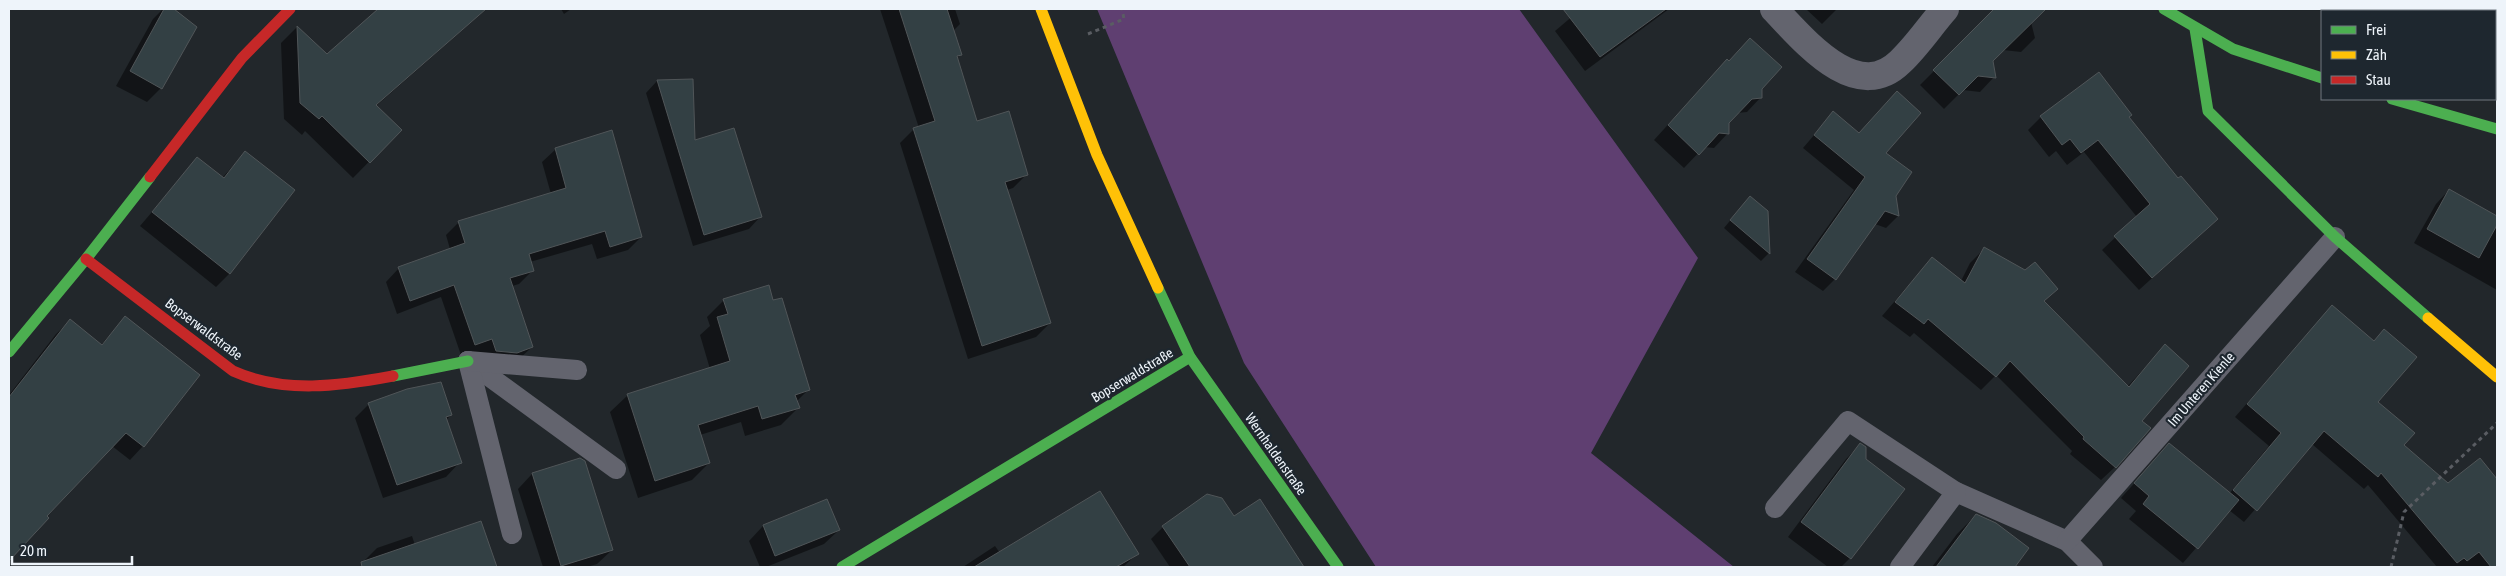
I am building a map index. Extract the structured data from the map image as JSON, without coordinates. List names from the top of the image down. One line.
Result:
{"streets":{"street":["Bopserwaldstraße","Wernhaldenstraße"],"lane":["Im Unteren Kienle"]},"crossings":[["Bopserwaldstraße","Wernhaldenstraße"]],"legend":["Frei","Zäh","Stau"],"scale_bar":"20 m"}
